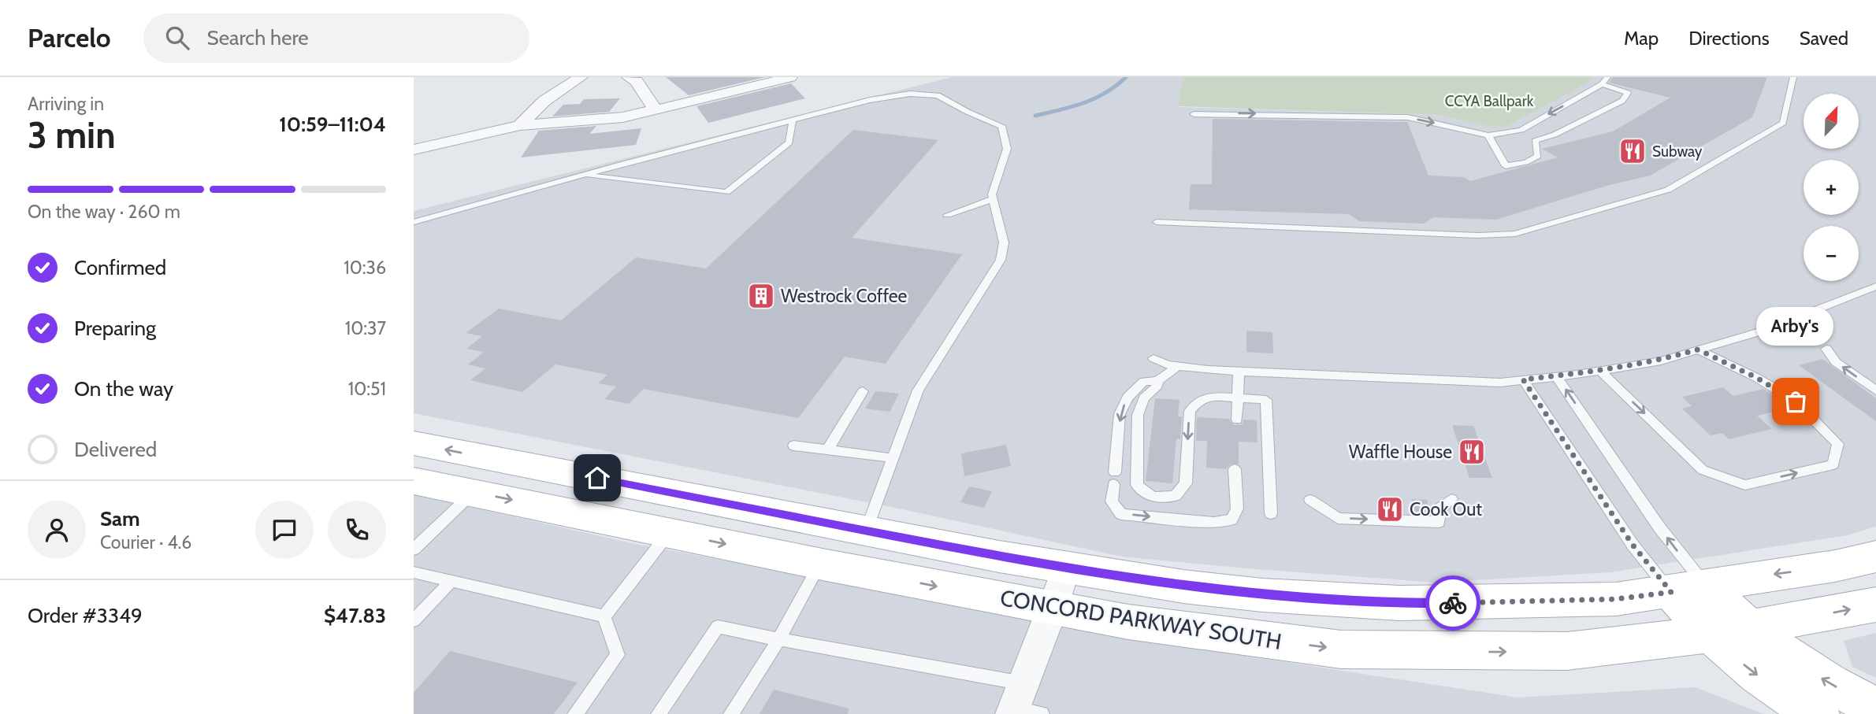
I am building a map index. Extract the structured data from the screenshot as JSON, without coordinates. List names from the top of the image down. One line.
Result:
{"streets":{"main road":["CONCORD PARKWAY SOUTH"]},"parks":["CCYA Ballpark"],"places":{"restaurant":["Subway","Waffle House","Cook Out"],"building":["Westrock Coffee"],"other":["Arby's"]},"north":"top right","page":{"header":"Parcelo","search":"Search here","nav":["Map","Directions","Saved"],"heading":["3 min","Arriving in","10:59–11:04"],"panel":["Sam","Courier · 4.6","Order #3349","$47.83"],"map_buttons":["+","−"],"bar":"On the way · 260 m","list":[["Confirmed","10:36"],["Preparing","10:37"],["On the way","10:51"],"Delivered"],"bubble":"Arby's"}}
